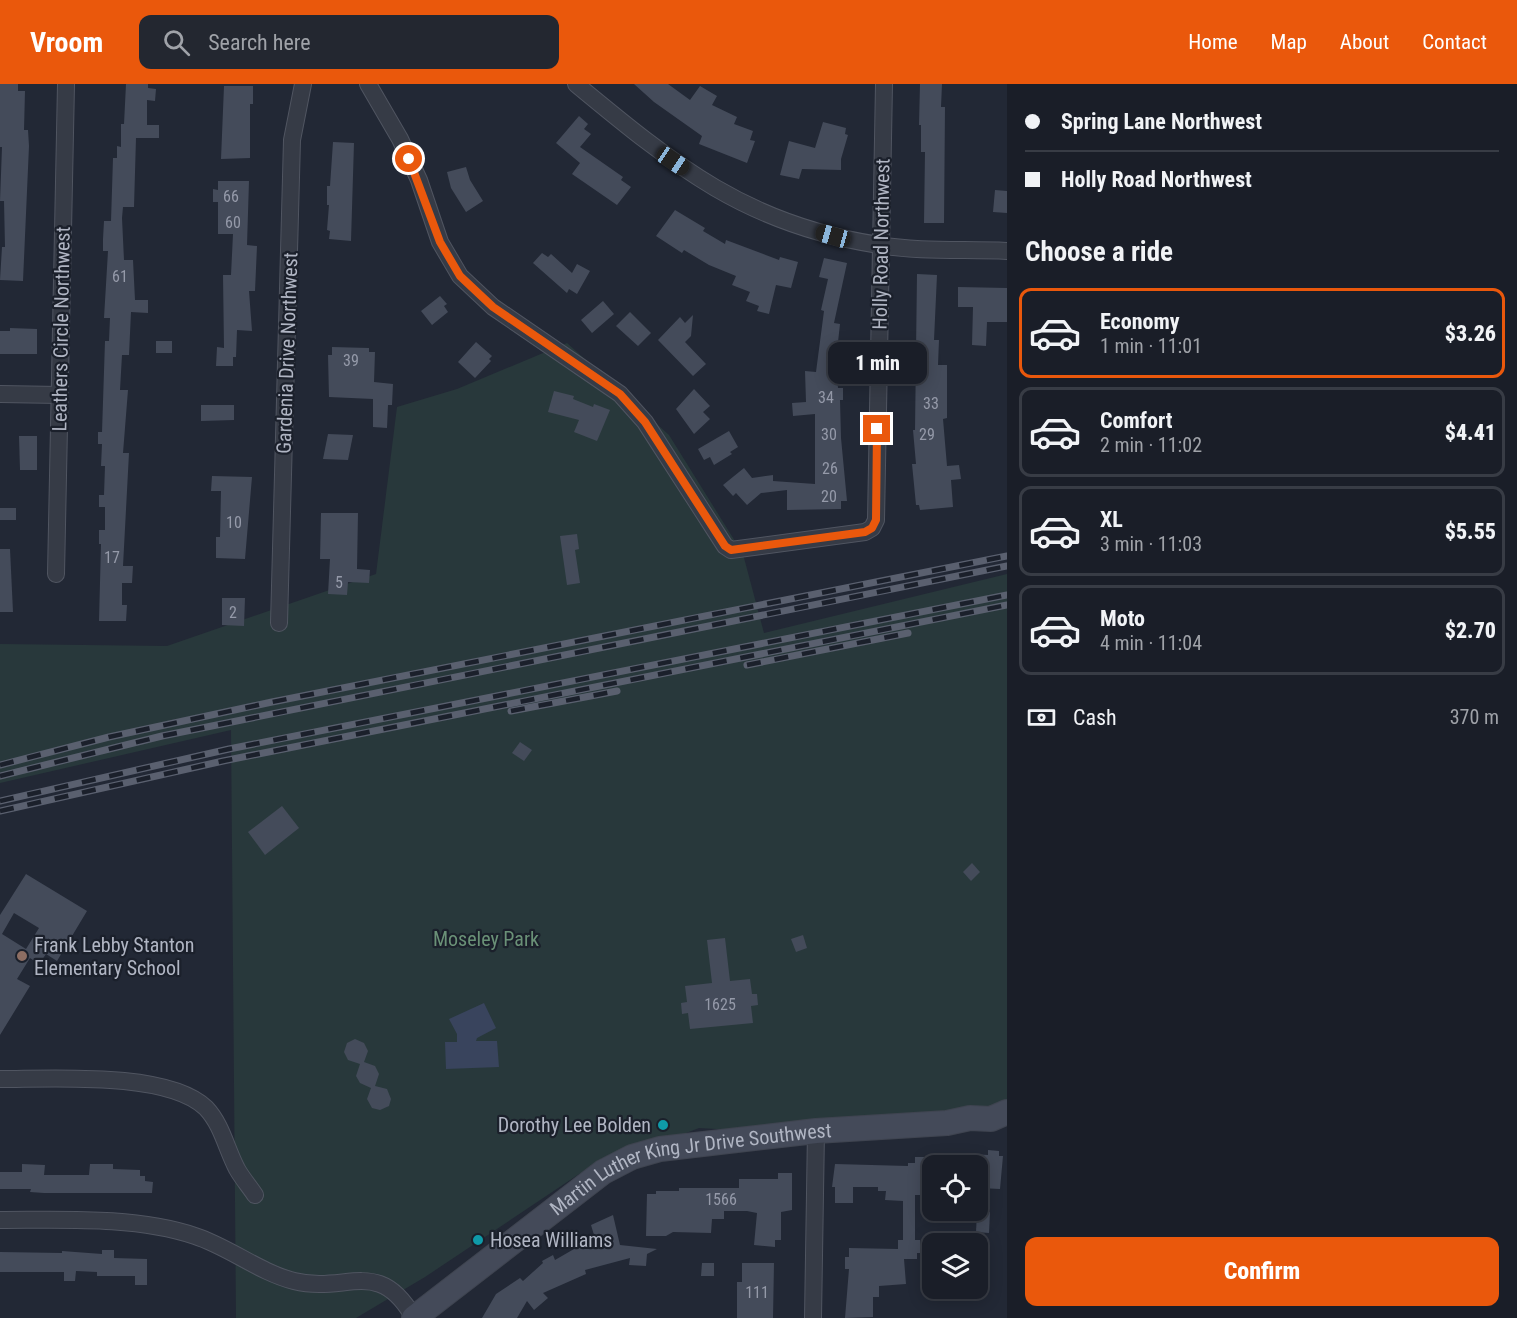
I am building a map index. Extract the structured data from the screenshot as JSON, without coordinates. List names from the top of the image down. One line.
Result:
{"streets":{"main road":["Martin Luther King Jr Drive Southwest"],"street":["Holly Road Northwest","Leathers Circle Northwest","Gardenia Drive Northwest"]},"parks":["Moseley Park"],"places":["Frank Lebby Stanton Elementary School","Dorothy Lee Bolden","Hosea Williams"],"house_numbers":["66","60","61","39","34","33","30","29","26","20","10","17","5","2","1625","1566","111"],"page":{"header":"Vroom","search":"Search here","nav":["Home","Map","About","Contact"],"banner":["Spring Lane Northwest","Holly Road Northwest"],"heading":"Choose a ride","list":[{"name":"Economy","note":"1 min · 11:01","value":"$3.26"},{"name":"Comfort","note":"2 min · 11:02","value":"$4.41"},{"name":"XL","note":"3 min · 11:03","value":"$5.55"},{"name":"Moto","note":"4 min · 11:04","value":"$2.70"}],"bubble":"1 min","pay":["Cash","370 m"],"buttons":"Confirm"}}
